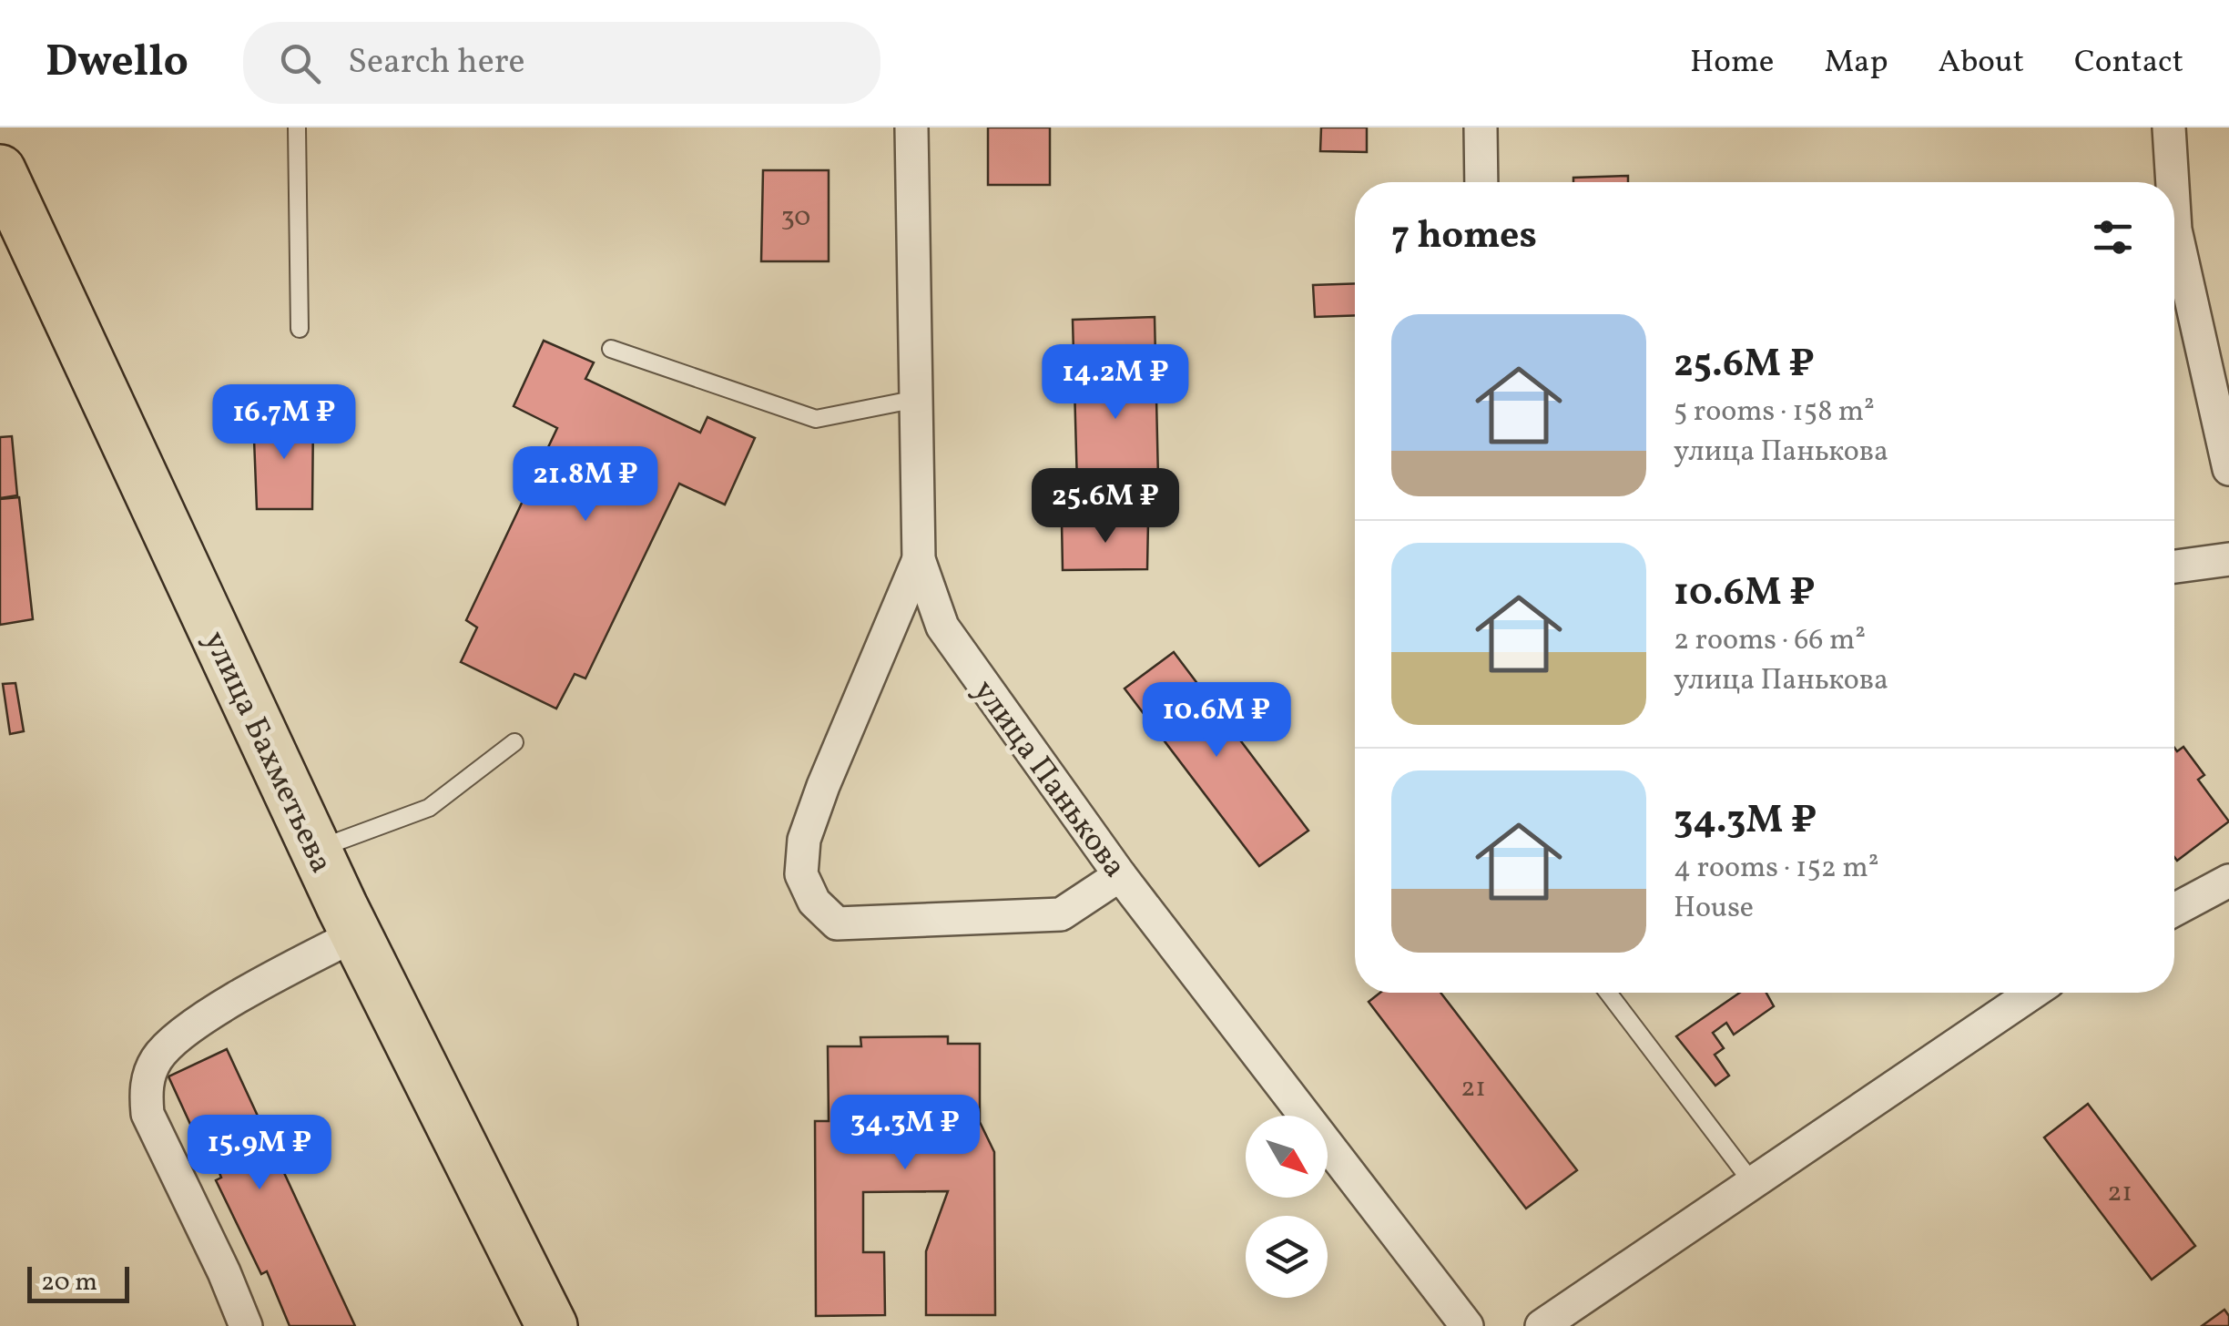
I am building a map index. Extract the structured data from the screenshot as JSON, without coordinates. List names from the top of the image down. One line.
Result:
{"streets":{"main road":["улица Бахметьева"],"street":["улица Панькова"]},"house_numbers":["30","21","21"],"scale_bar":"20 m","north":"bottom right","page":{"header":"Dwello","search":"Search here","nav":["Home","Map","About","Contact"],"heading":"7 homes","list":[{"name":"25.6M ₽","note":"5 rooms · 158 m² · улица Панькова"},{"name":"10.6M ₽","note":"2 rooms · 66 m² · улица Панькова"},{"name":"34.3M ₽","note":"4 rooms · 152 m² · House"}],"price":["14.2M ₽","16.7M ₽","21.8M ₽","25.6M ₽","10.6M ₽","34.3M ₽","15.9M ₽"],"scale":"20 m"}}
